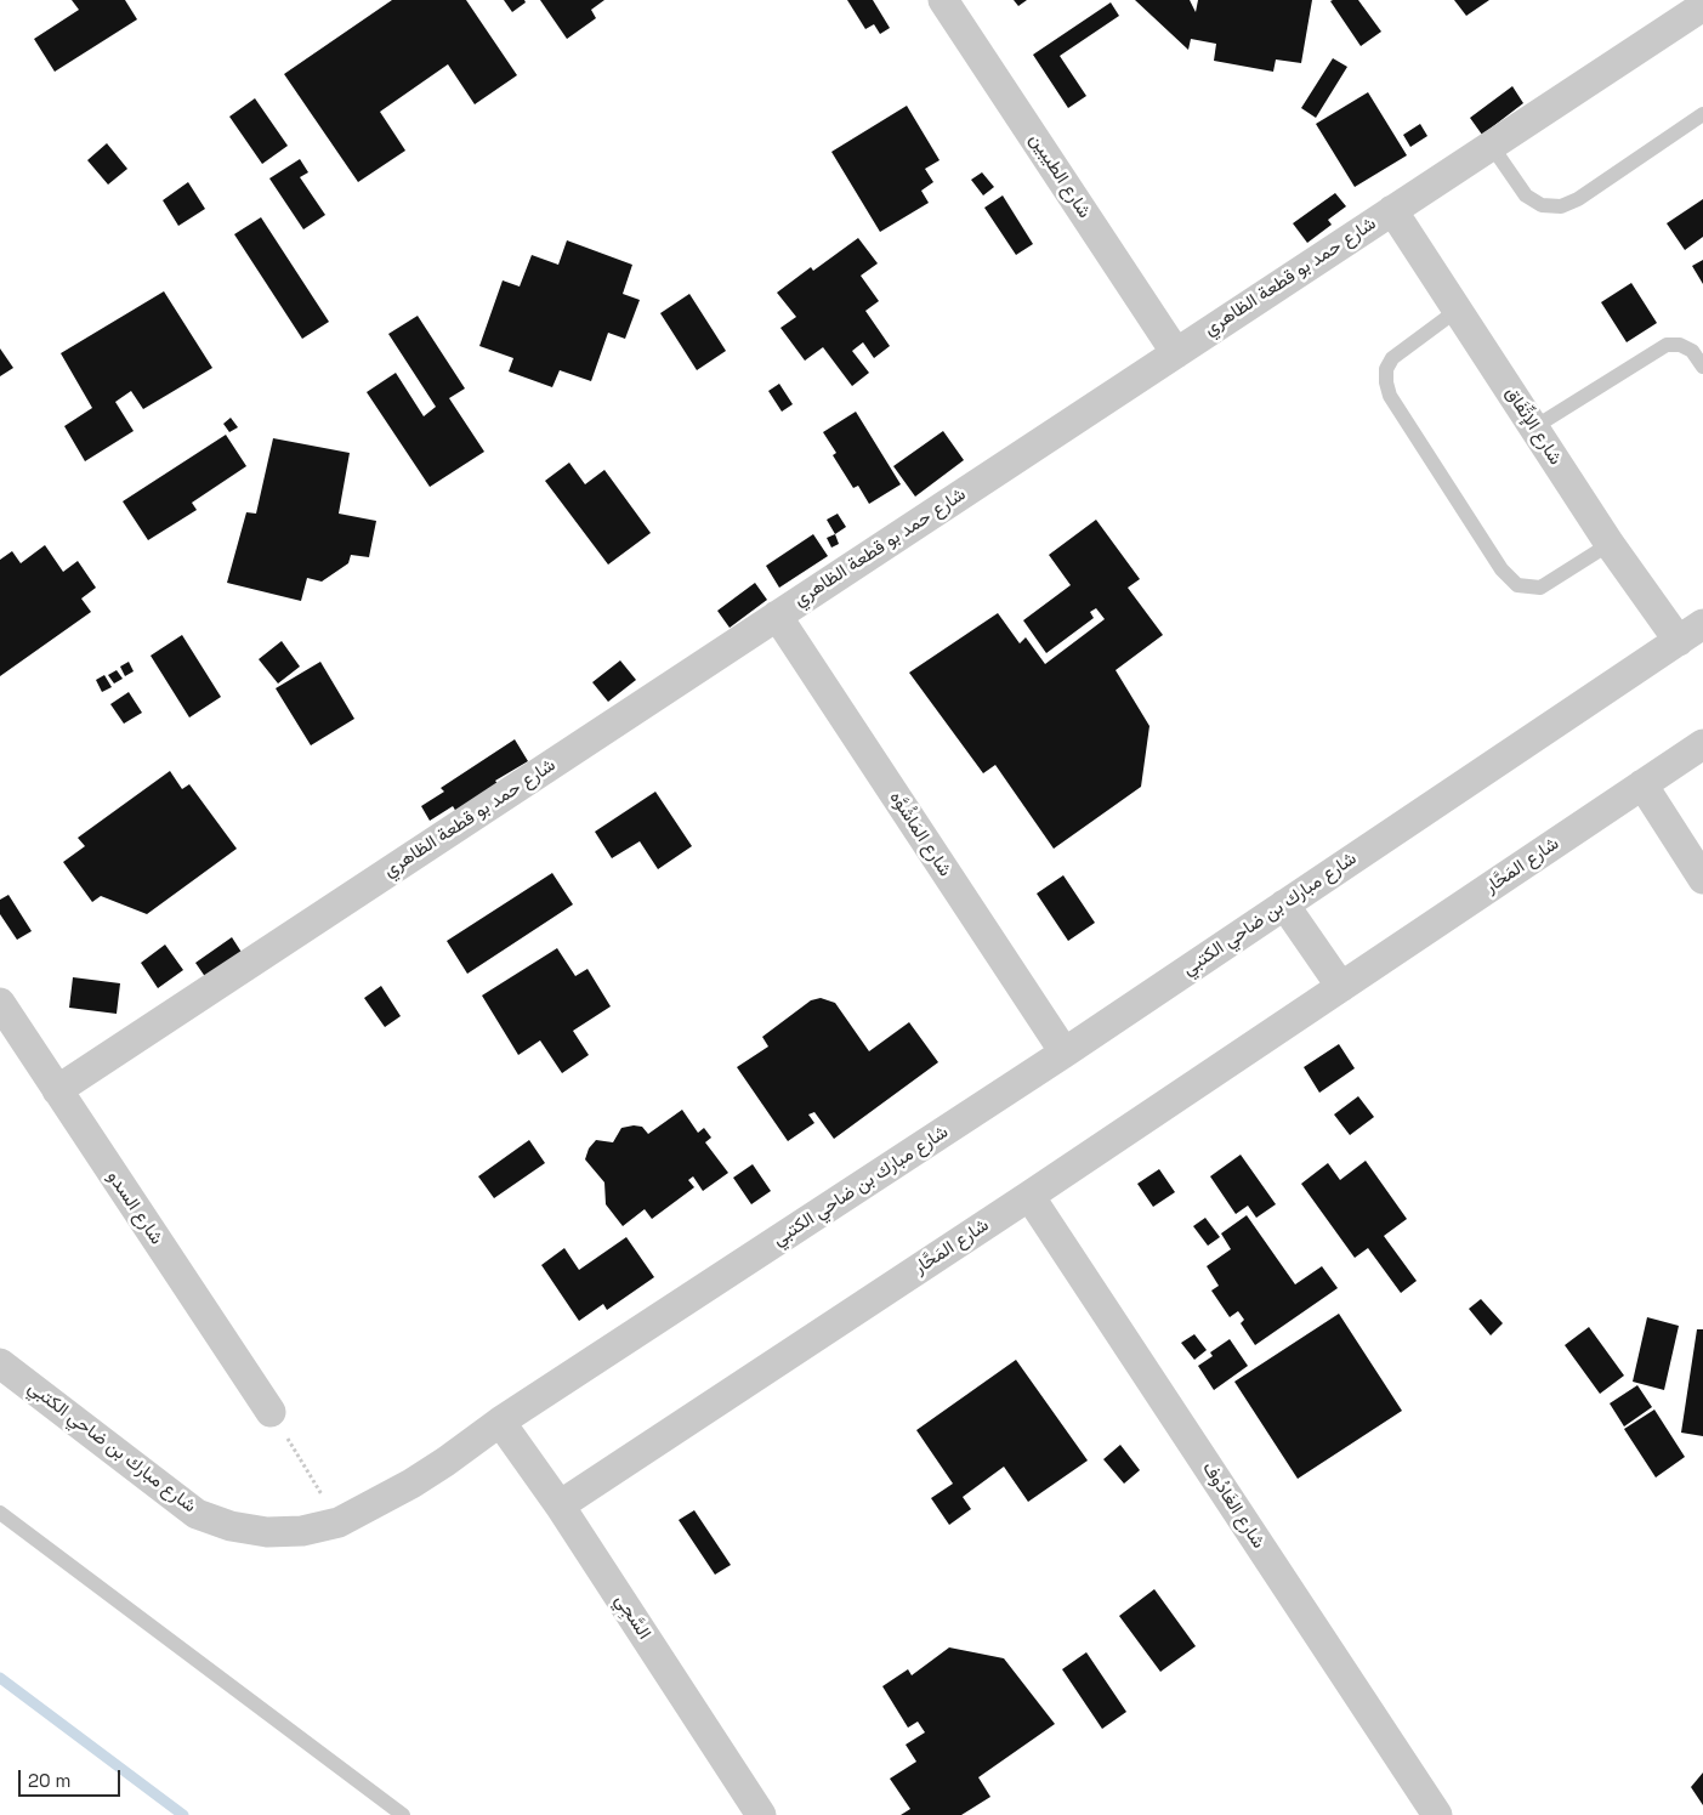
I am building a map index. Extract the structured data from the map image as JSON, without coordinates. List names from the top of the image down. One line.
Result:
{"streets":{"street":["شارع الطيبين","شارع حمد بو قطعة الظاهري","شارع الإتِّفَاق","شارع المَاشُوَّه","شارع المَحَّار","شارع مبارك بن ضاحي الكتبي","شارع السدو","شارع الغَادُوف","السَّجِي"]},"crossings":[["شارع الطيبين","شارع حمد بو قطعة الظاهري"],["شارع حمد بو قطعة الظاهري","شارع الإتِّفَاق"],["شارع حمد بو قطعة الظاهري","شارع المَاشُوَّه"],["شارع حمد بو قطعة الظاهري","شارع السدو"],["شارع الإتِّفَاق","شارع مبارك بن ضاحي الكتبي"],["شارع المَاشُوَّه","شارع مبارك بن ضاحي الكتبي"],["شارع المَحَّار","شارع الغَادُوف"],["شارع المَحَّار","السَّجِي"],["شارع مبارك بن ضاحي الكتبي","السَّجِي"]],"scale_bar":"20 m"}
